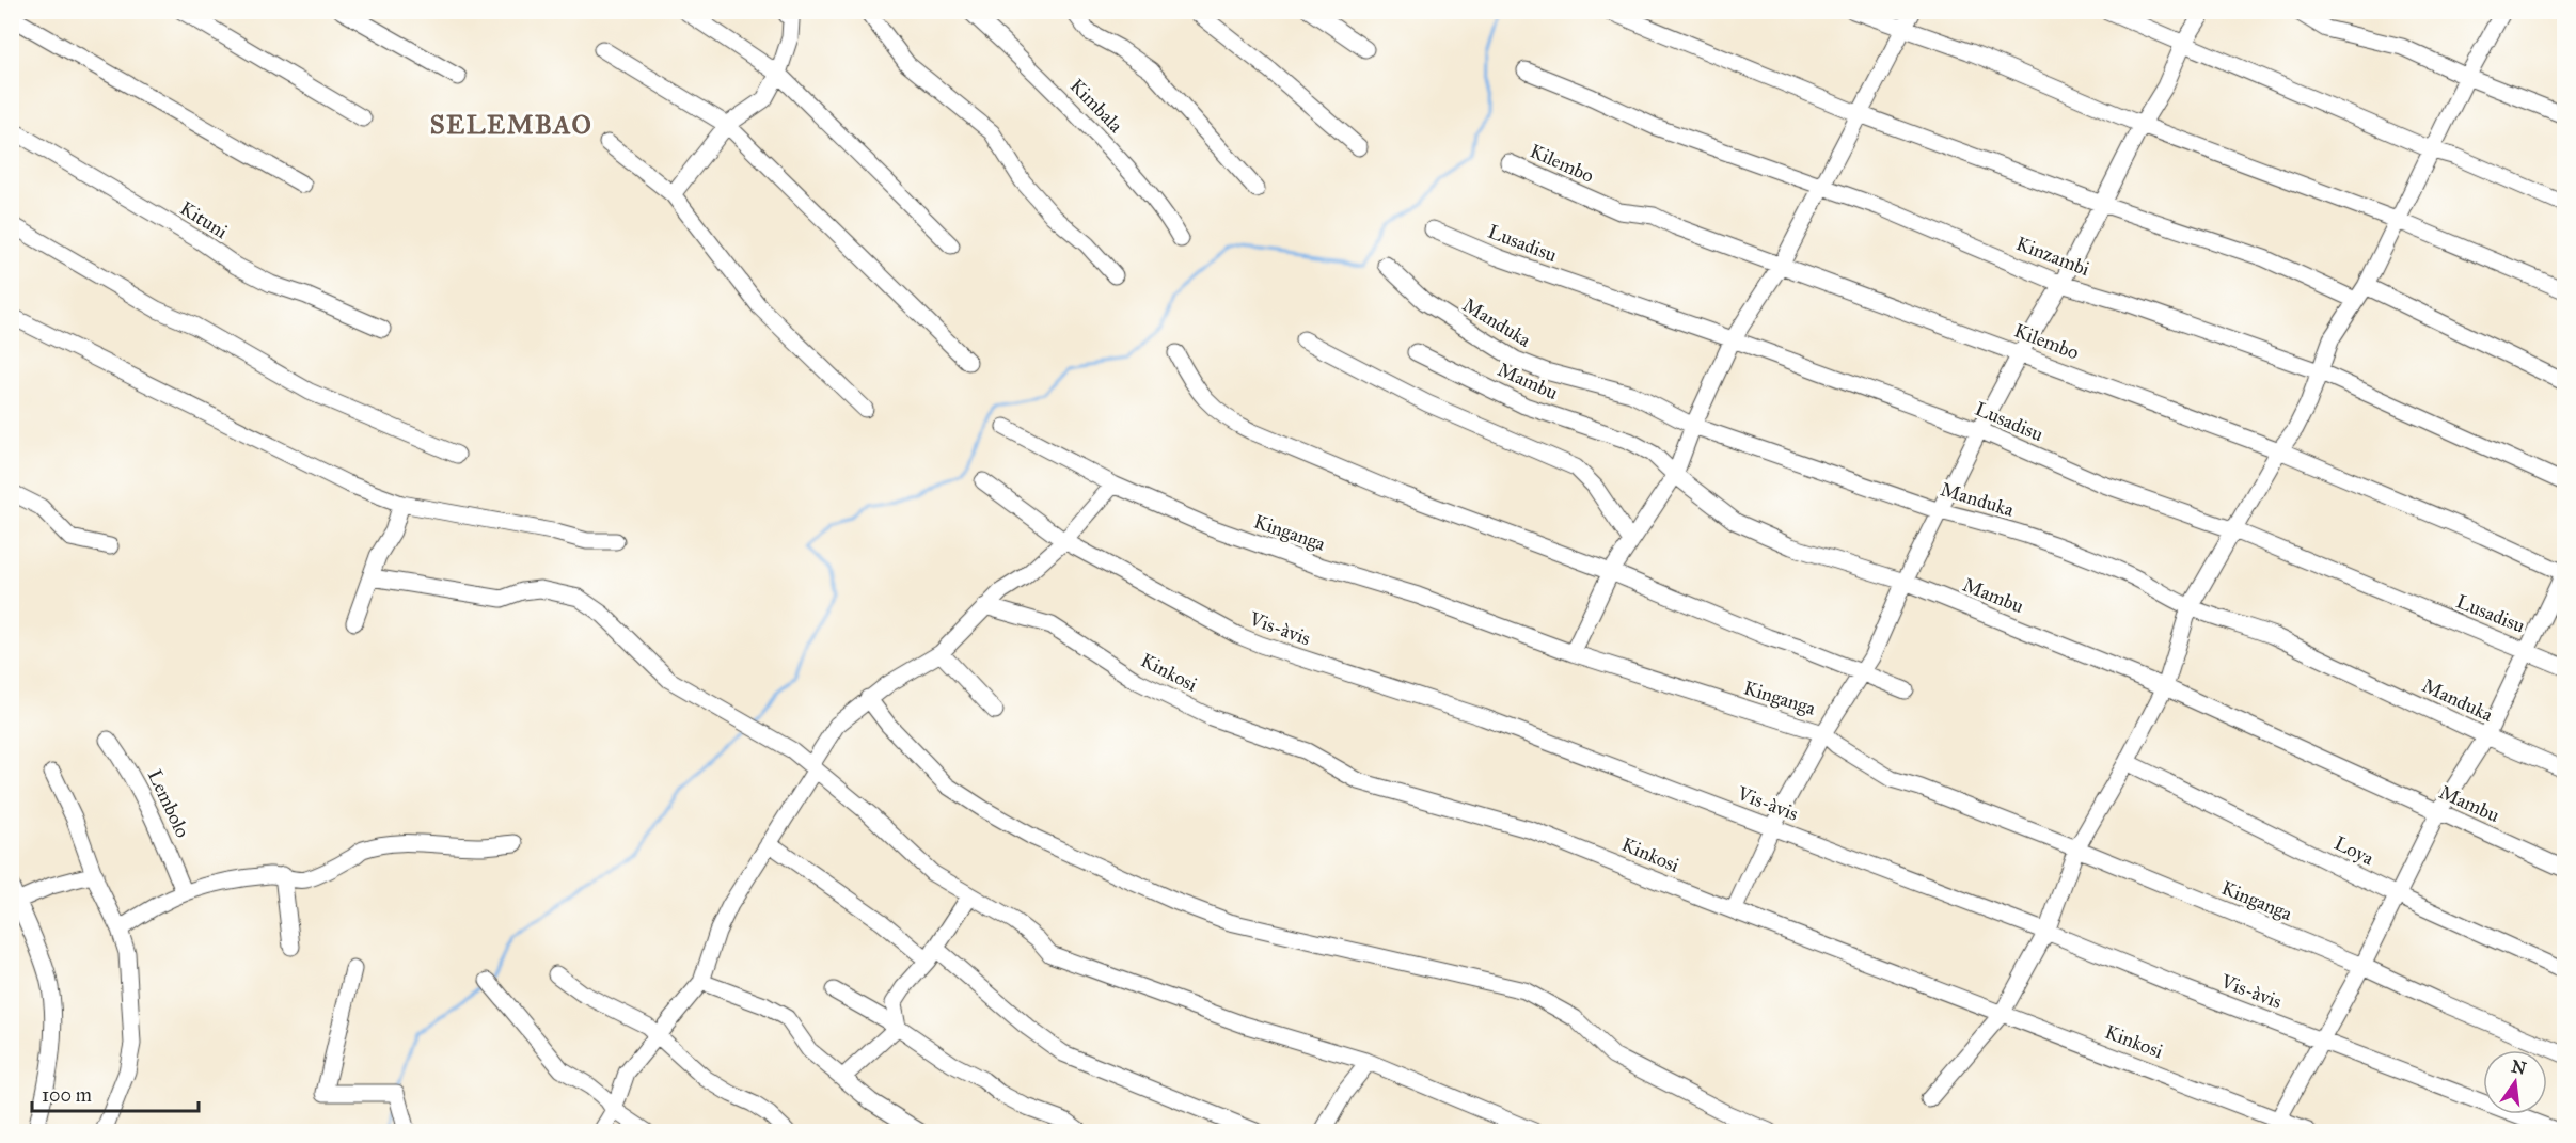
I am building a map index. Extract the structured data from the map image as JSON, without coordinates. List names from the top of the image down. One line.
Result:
{"streets":{"street":["Kimbala","Kilembo","Kituni","Lusadisu","Kinzambi","Manduka","Mambu","Kinganga","Vis-àvis","Kinkosi","Lembolo","Loya"]},"districts":["SELEMBAO"],"scale_bar":"100 m","north":"top"}
